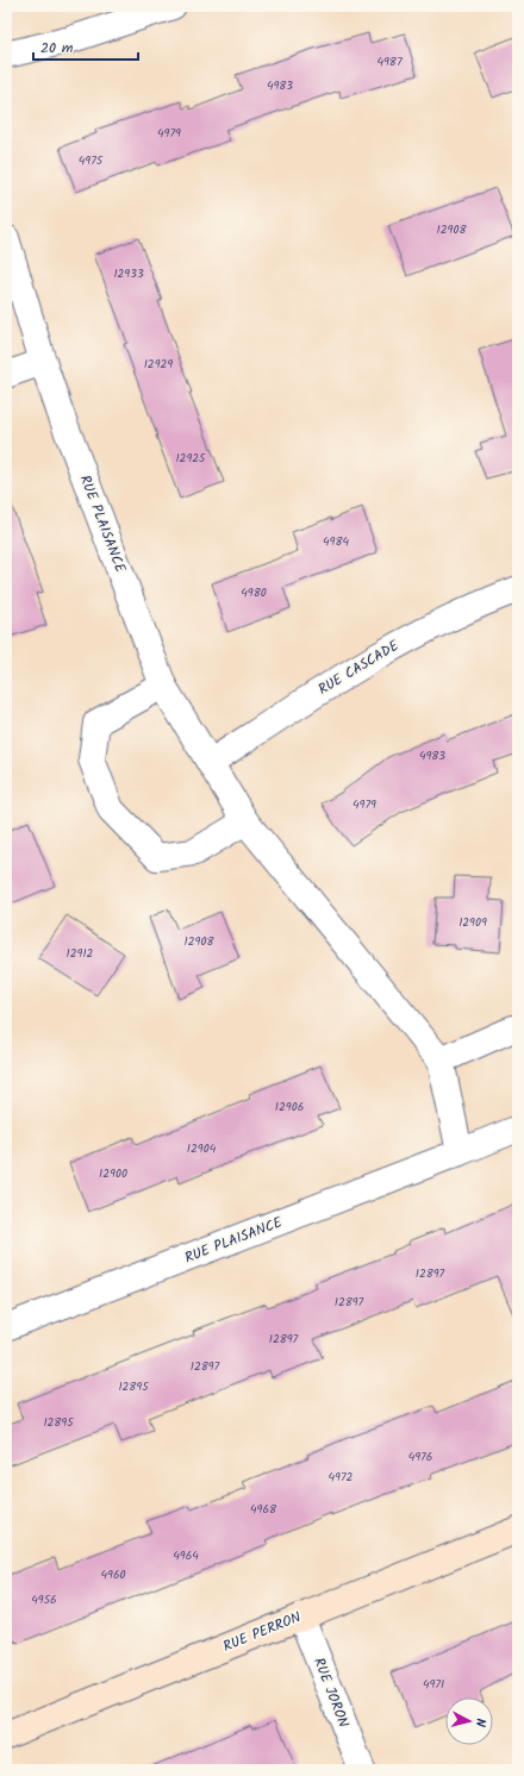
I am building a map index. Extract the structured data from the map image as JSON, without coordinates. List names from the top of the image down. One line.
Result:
{"streets":{"street":["RUE PLAISANCE","RUE CASCADE","RUE PERRON","RUE JORON"]},"crossings":[["RUE PLAISANCE","RUE CASCADE"],["RUE PERRON","RUE JORON"]],"house_numbers":["4987","4983","4979","4975","12908","12933","12929","12925","4984","4980","4983","4979","12909","12908","12912","12906","12904","12900","12897","12897","12897","12897","12895","12895","4976","4972","4968","4964","4960","4956","4971"],"scale_bar":"20 m","north":"right"}
